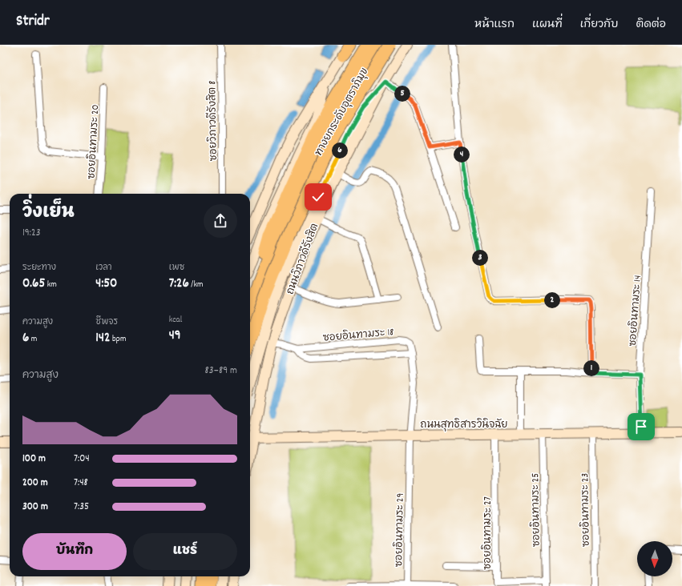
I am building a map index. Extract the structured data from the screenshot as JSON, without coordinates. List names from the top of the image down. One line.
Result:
{"streets":{"highway":["ทางยกระดับอุตราภิมุข","ถนนวิภาวดีรังสิต"],"main road":["ถนนสุทธิสารวินิจฉัย"],"street":["ซอยวิภาวดีรังสิต 8","ซอยอินทามระ 20","ซอยอินทามระ 14","ซอยอินทามระ 18","ซอยอินทามระ 25","ซอยอินทามระ 23","ซอยอินทามระ 29","ซอยอินทามระ 27"]},"crossings":[["ถนนวิภาวดีรังสิต","ซอยอินทามระ 18"],["ซอยอินทามระ 14","ถนนสุทธิสารวินิจฉัย"],["ซอยอินทามระ 18","ถนนสุทธิสารวินิจฉัย"],["ซอยอินทามระ 18","ซอยอินทามระ 29"],["ถนนสุทธิสารวินิจฉัย","ซอยอินทามระ 25"],["ถนนสุทธิสารวินิจฉัย","ซอยอินทามระ 23"],["ถนนสุทธิสารวินิจฉัย","ซอยอินทามระ 29"],["ถนนสุทธิสารวินิจฉัย","ซอยอินทามระ 27"],["ซอยอินทามระ 25","ซอยอินทามระ 27"]],"north":"bottom","page":{"header":"Stridr","nav":["หน้าแรก","แผนที่","เกี่ยวกับ","ติดต่อ"],"pins":["5","6","4","3","2","1"],"heading":["วิ่งเย็น","19:23"],"stats":[["ระยะทาง","0.65 km"],["เวลา","4:50"],["เพซ","7:26 /km"],["ความสูง","6 m"],["ชีพจร","142 bpm"],["kcal","49"]],"chart":["ความสูง","83–89 m"],"list":[{"name":"100 m","note":"7:04"},{"name":"200 m","note":"7:48"},{"name":"300 m","note":"7:35"}],"buttons":["บันทึก","แชร์"]}}
